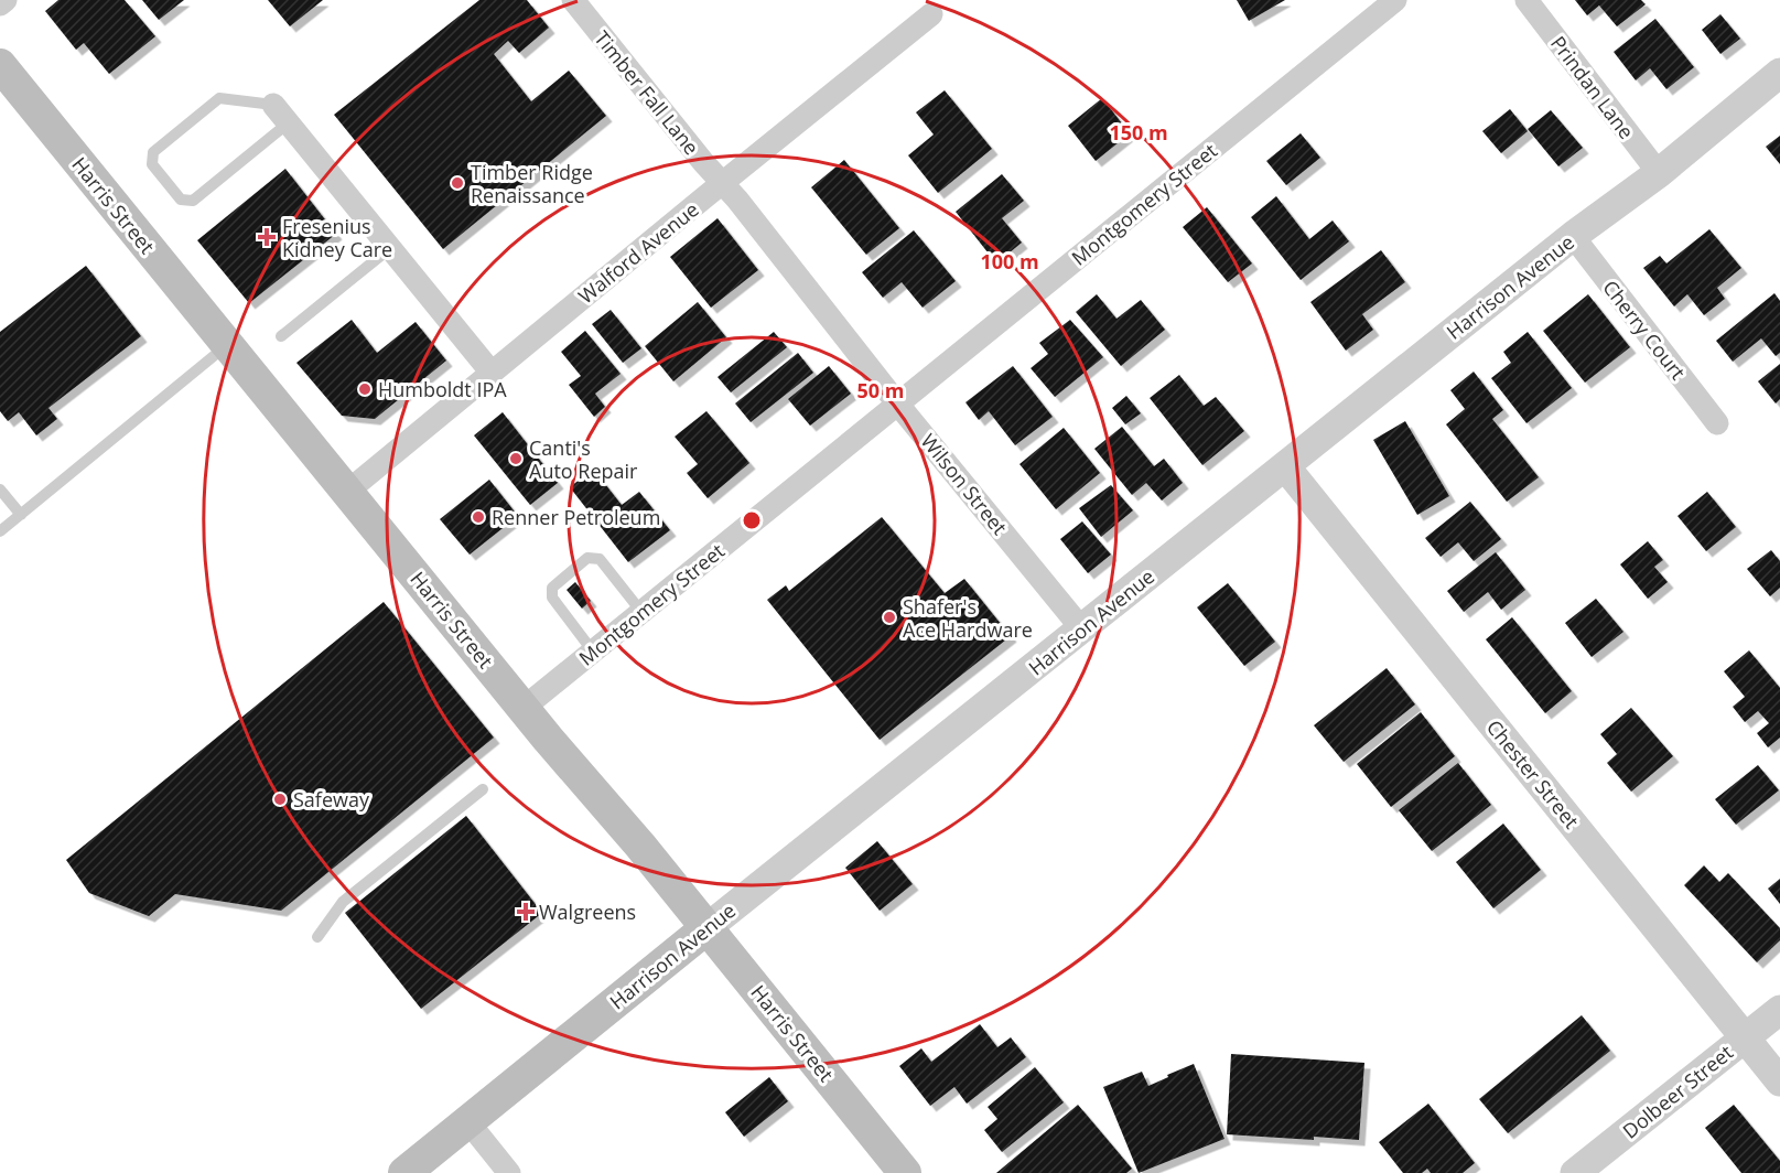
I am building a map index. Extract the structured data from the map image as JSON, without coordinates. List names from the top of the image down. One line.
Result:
{"streets":{"main road":["Harris Street","Harrison Avenue"],"street":["Prindan Lane","Timber Fall Lane","Montgomery Street","Walford Avenue","Cherry Court","Wilson Street","Chester Street","Dolbeer Street"]},"crossings":[["Prindan Lane","Harrison Avenue"],["Timber Fall Lane","Walford Avenue"],["Timber Fall Lane","Wilson Street"],["Montgomery Street","Harris Street"],["Montgomery Street","Wilson Street"],["Harris Street","Walford Avenue"],["Harris Street","Harrison Avenue"],["Walford Avenue","Wilson Street"],["Harrison Avenue","Cherry Court"],["Harrison Avenue","Wilson Street"],["Harrison Avenue","Chester Street"],["Chester Street","Dolbeer Street"]],"places":{"other":["Timber Ridge Renaissance","Humboldt IPA","Canti's Auto Repair","Renner Petroleum","Shafer's Ace Hardware","Safeway"],"health":["Fresenius Kidney Care","Walgreens"]},"rings":["150 m","100 m","50 m"]}
